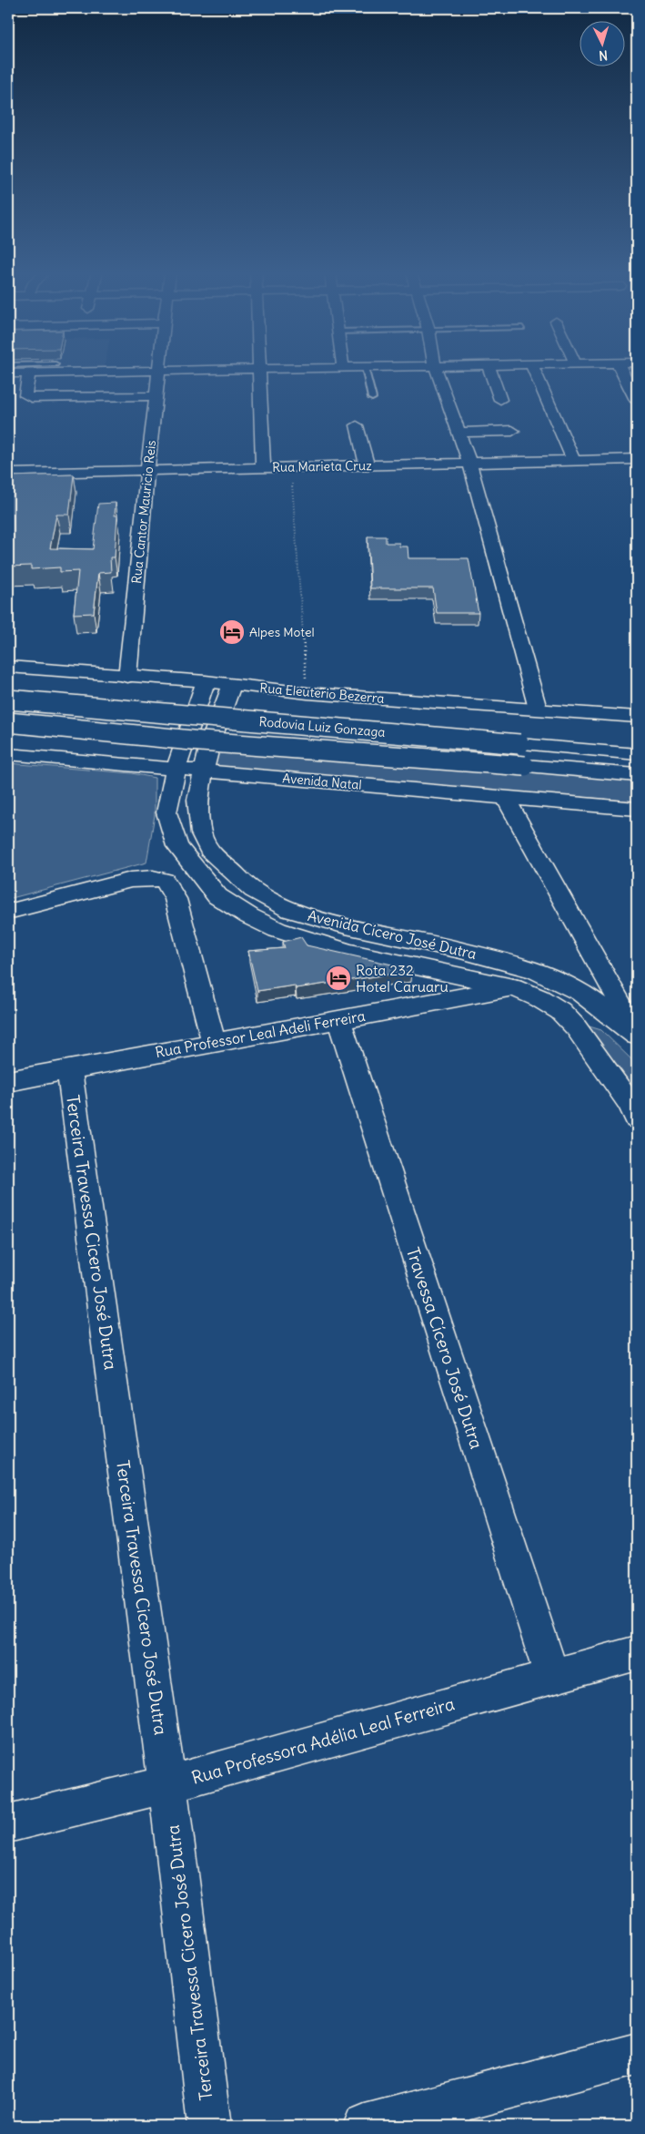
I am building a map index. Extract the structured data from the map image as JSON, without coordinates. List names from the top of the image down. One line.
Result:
{"streets":{"main road":["Rua Marieta Cruz","Rua Cantor Mauricio Reis","Rua Eleuterio Bezerra","Rodovia Luiz Gonzaga","Avenida Natal","Avenida Cícero José Dutra","Rua Professor Leal Adeli Ferreira","Terceira Travessa Cicero José Dutra","Travessa Cícero José Dutra","Rua Professora Adélia Leal Ferreira"]},"crossings":[["Rua Marieta Cruz","Rua Cantor Mauricio Reis"],["Rua Cantor Mauricio Reis","Rua Eleuterio Bezerra"],["Rua Eleuterio Bezerra","Avenida Cícero José Dutra"],["Avenida Natal","Avenida Cícero José Dutra"],["Avenida Cícero José Dutra","Rua Professor Leal Adeli Ferreira"],["Rua Professor Leal Adeli Ferreira","Terceira Travessa Cicero José Dutra"],["Rua Professor Leal Adeli Ferreira","Travessa Cícero José Dutra"],["Terceira Travessa Cicero José Dutra","Rua Professora Adélia Leal Ferreira"],["Travessa Cícero José Dutra","Rua Professora Adélia Leal Ferreira"]],"places":{"hotel":["Alpes Motel","Rota 232 Hotel Caruaru"]},"north":"bottom"}
